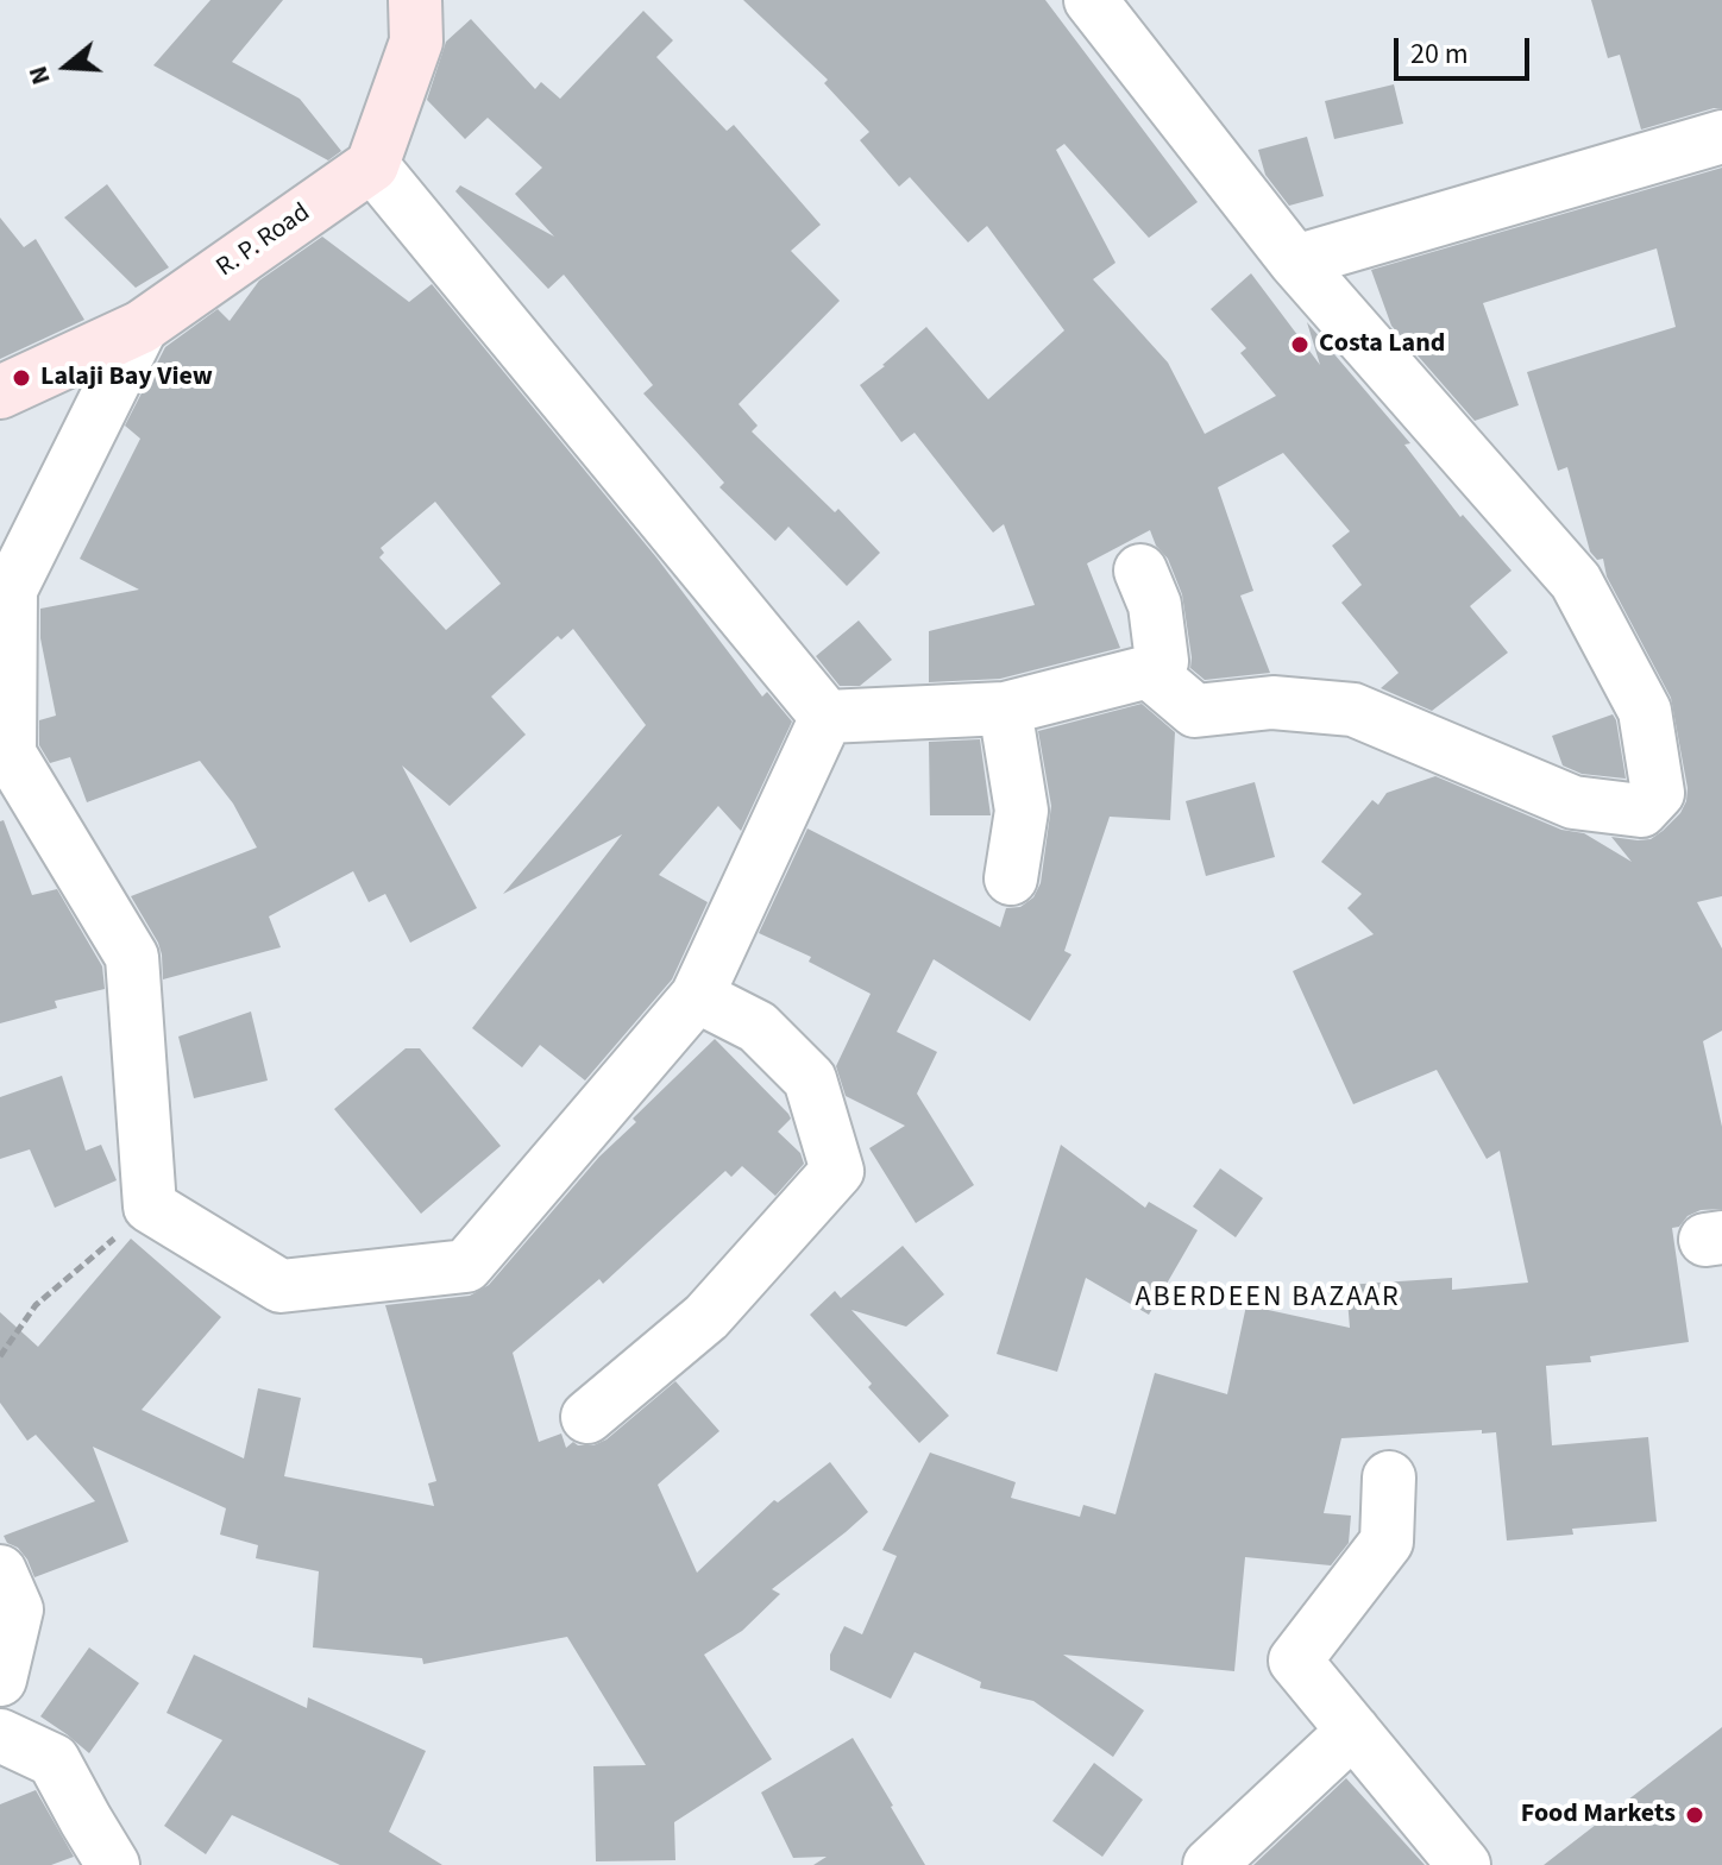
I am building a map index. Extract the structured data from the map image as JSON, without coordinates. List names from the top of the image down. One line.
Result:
{"streets":{"street":["R. P. Road"]},"districts":["ABERDEEN BAZAAR"],"places":["Costa Land","Lalaji Bay View","Food Markets"],"scale_bar":"20 m","north":"left"}
